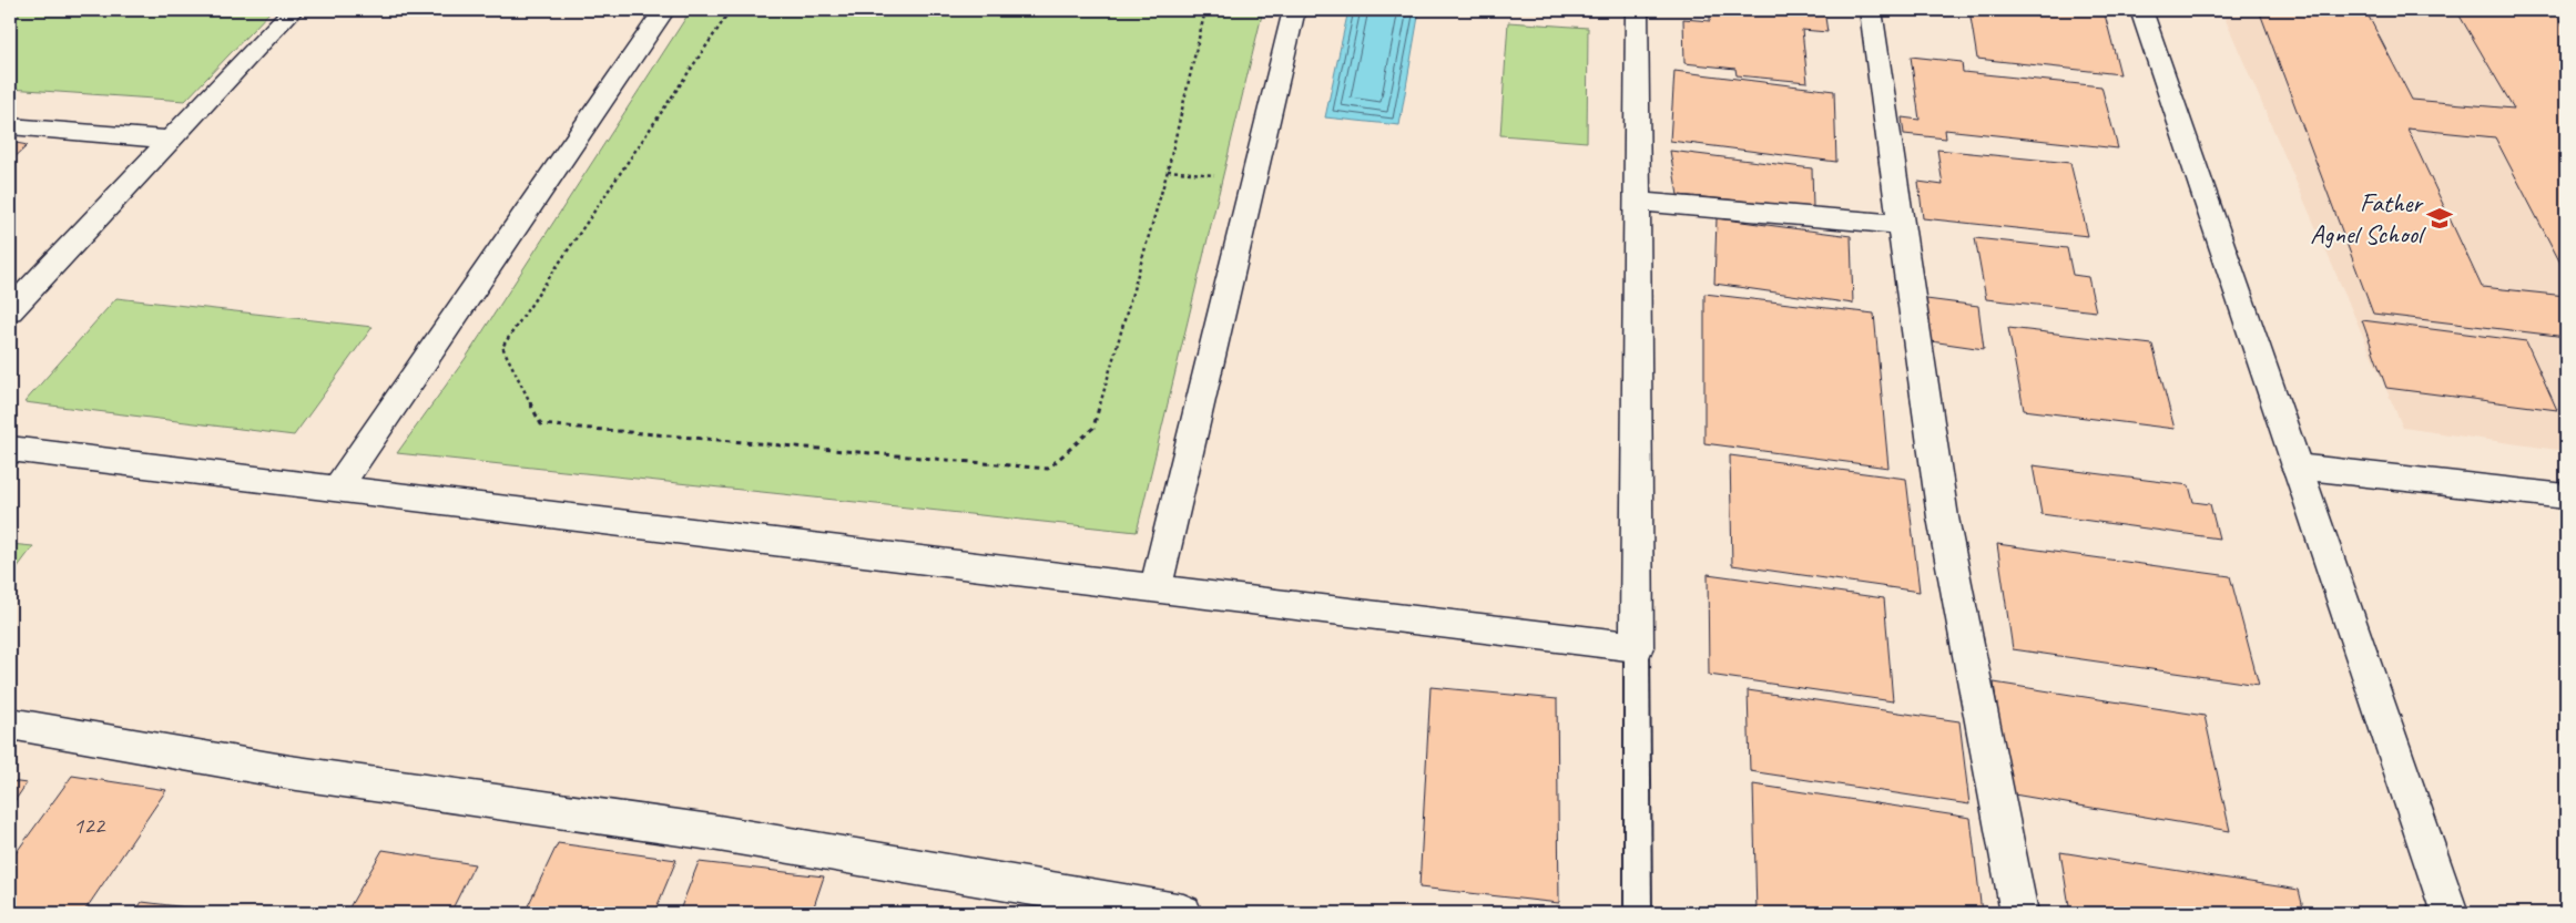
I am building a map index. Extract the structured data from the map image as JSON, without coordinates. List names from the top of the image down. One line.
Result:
{"places":{"school or university":["Father Agnel School"]},"house_numbers":["122"]}
